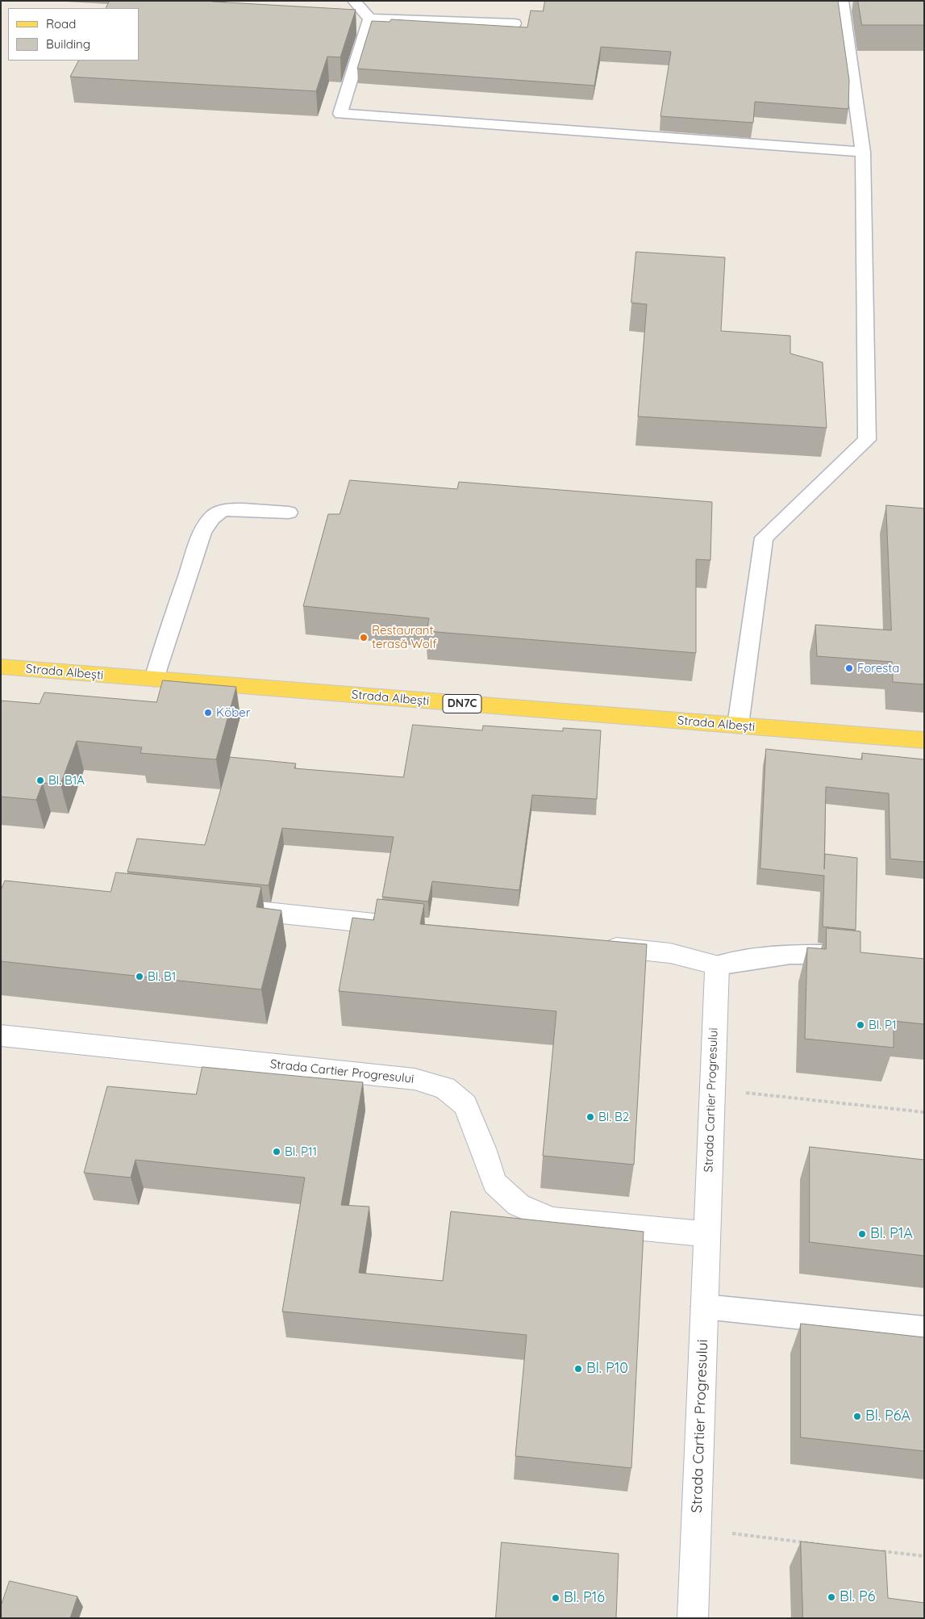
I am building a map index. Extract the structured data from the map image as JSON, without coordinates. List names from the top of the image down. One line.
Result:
{"streets":{"main road":["Strada Albești","DN7C"],"street":["Strada Cartier Progresului"]},"places":["Restaurant terasă Wolf","Foresta","Köber","Bl. B1A","Bl. B1","Bl. P1","Bl. B2","Bl. P11","Bl. P1A","Bl. P10","Bl. P6A","Bl. P6","Bl. P16"],"legend":["Road","Building"]}
